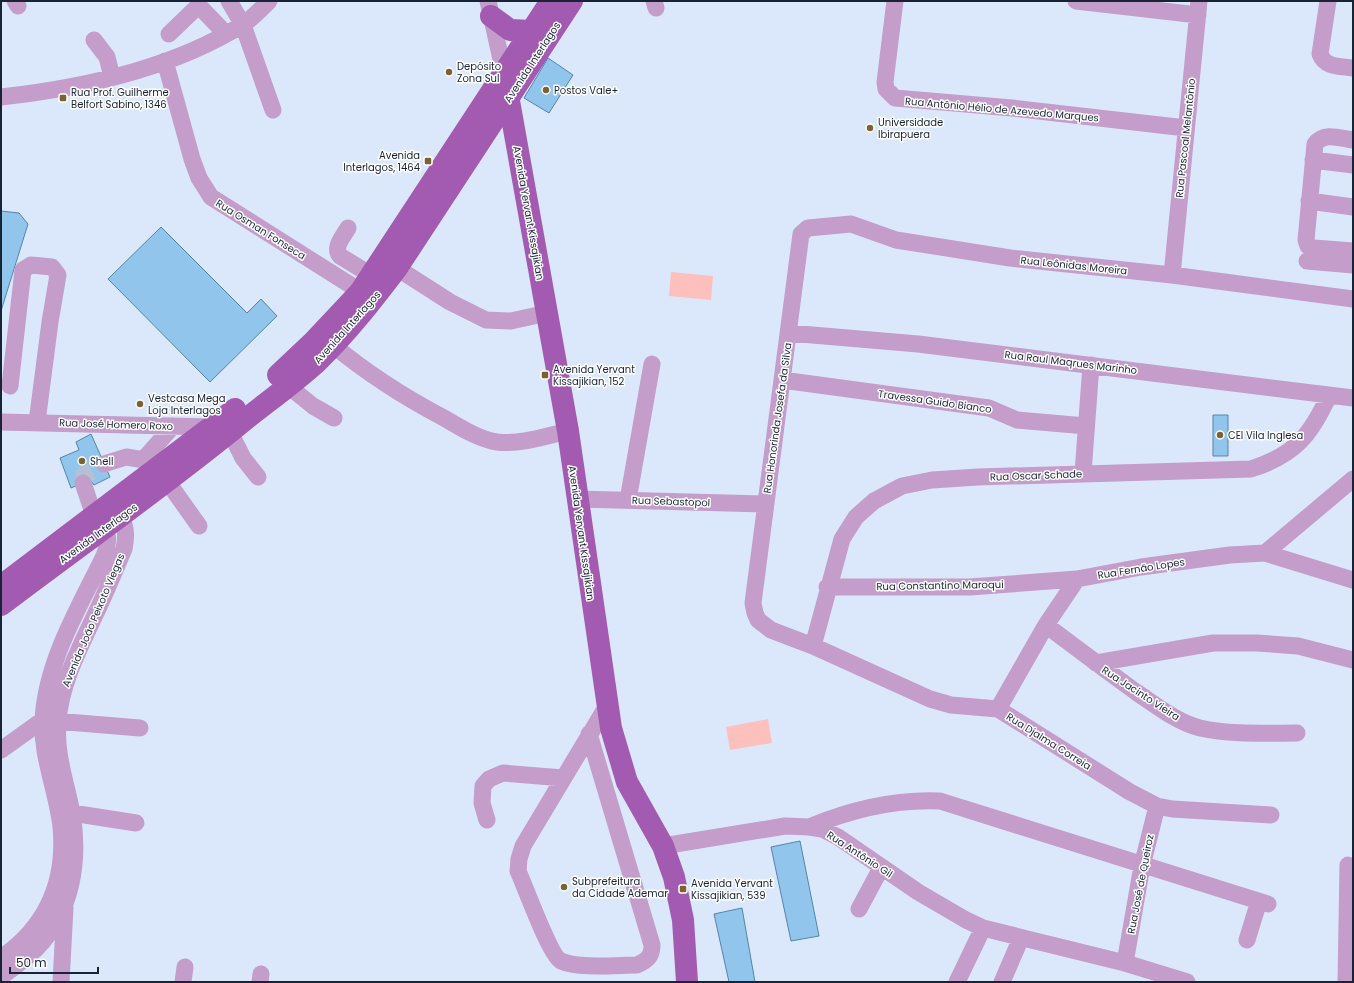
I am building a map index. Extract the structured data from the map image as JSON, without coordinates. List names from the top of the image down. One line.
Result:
{"streets":{"main road":["Avenida Interlagos","Avenida Yervant Kissajikian"],"street":["Rua Antônio Hélio de Azevedo Marques","Rua Pascoal Melantônio","Rua Osman Fonseca","Rua Leônidas Moreira","Rua Raul Maqrues Marinho","Travessa Guido Bianco","Rua Honorinda Josefa da Silva","Rua José Homero Roxo","Rua Oscar Schade","Rua Sebastopol","Rua Fernão Lopes","Rua Constantino Maroqui","Avenida João Peixoto Viegas","Rua Jacinto Vieira","Rua Djalma Correia","Rua Antônio Gil","Rua José de Queiroz"]},"crossings":[["Avenida Interlagos","Avenida Yervant Kissajikian"],["Avenida Interlagos","Rua Osman Fonseca"],["Avenida Interlagos","Rua José Homero Roxo"],["Avenida Interlagos","Avenida João Peixoto Viegas"],["Rua Antônio Hélio de Azevedo Marques","Rua Pascoal Melantônio"],["Rua Pascoal Melantônio","Rua Leônidas Moreira"],["Avenida Yervant Kissajikian","Rua Sebastopol"],["Avenida Yervant Kissajikian","Rua Antônio Gil"],["Rua Leônidas Moreira","Rua Honorinda Josefa da Silva"],["Rua Raul Maqrues Marinho","Rua Honorinda Josefa da Silva"],["Rua Raul Maqrues Marinho","Rua Oscar Schade"],["Travessa Guido Bianco","Rua Honorinda Josefa da Silva"],["Rua Honorinda Josefa da Silva","Rua Sebastopol"],["Rua Honorinda Josefa da Silva","Rua Djalma Correia"],["Rua Oscar Schade","Rua Constantino Maroqui"],["Rua Oscar Schade","Rua Djalma Correia"],["Rua Fernão Lopes","Rua Constantino Maroqui"],["Rua Djalma Correia","Rua José de Queiroz"],["Rua Antônio Gil","Rua José de Queiroz"]],"places":{"other":["Depósito Zona Sul","Postos Vale+","Universidade Ibirapuera","Vestcasa Mega Loja Interlagos","CEI Vila Inglesa","Shell","Subprefeitura da Cidade Ademar"],"transit":["Rua Prof. Guilherme Belfort Sabino, 1346","Avenida Interlagos, 1464","Avenida Yervant Kissajikian, 152","Avenida Yervant Kissajikian, 539"]},"scale_bar":"50 m"}
